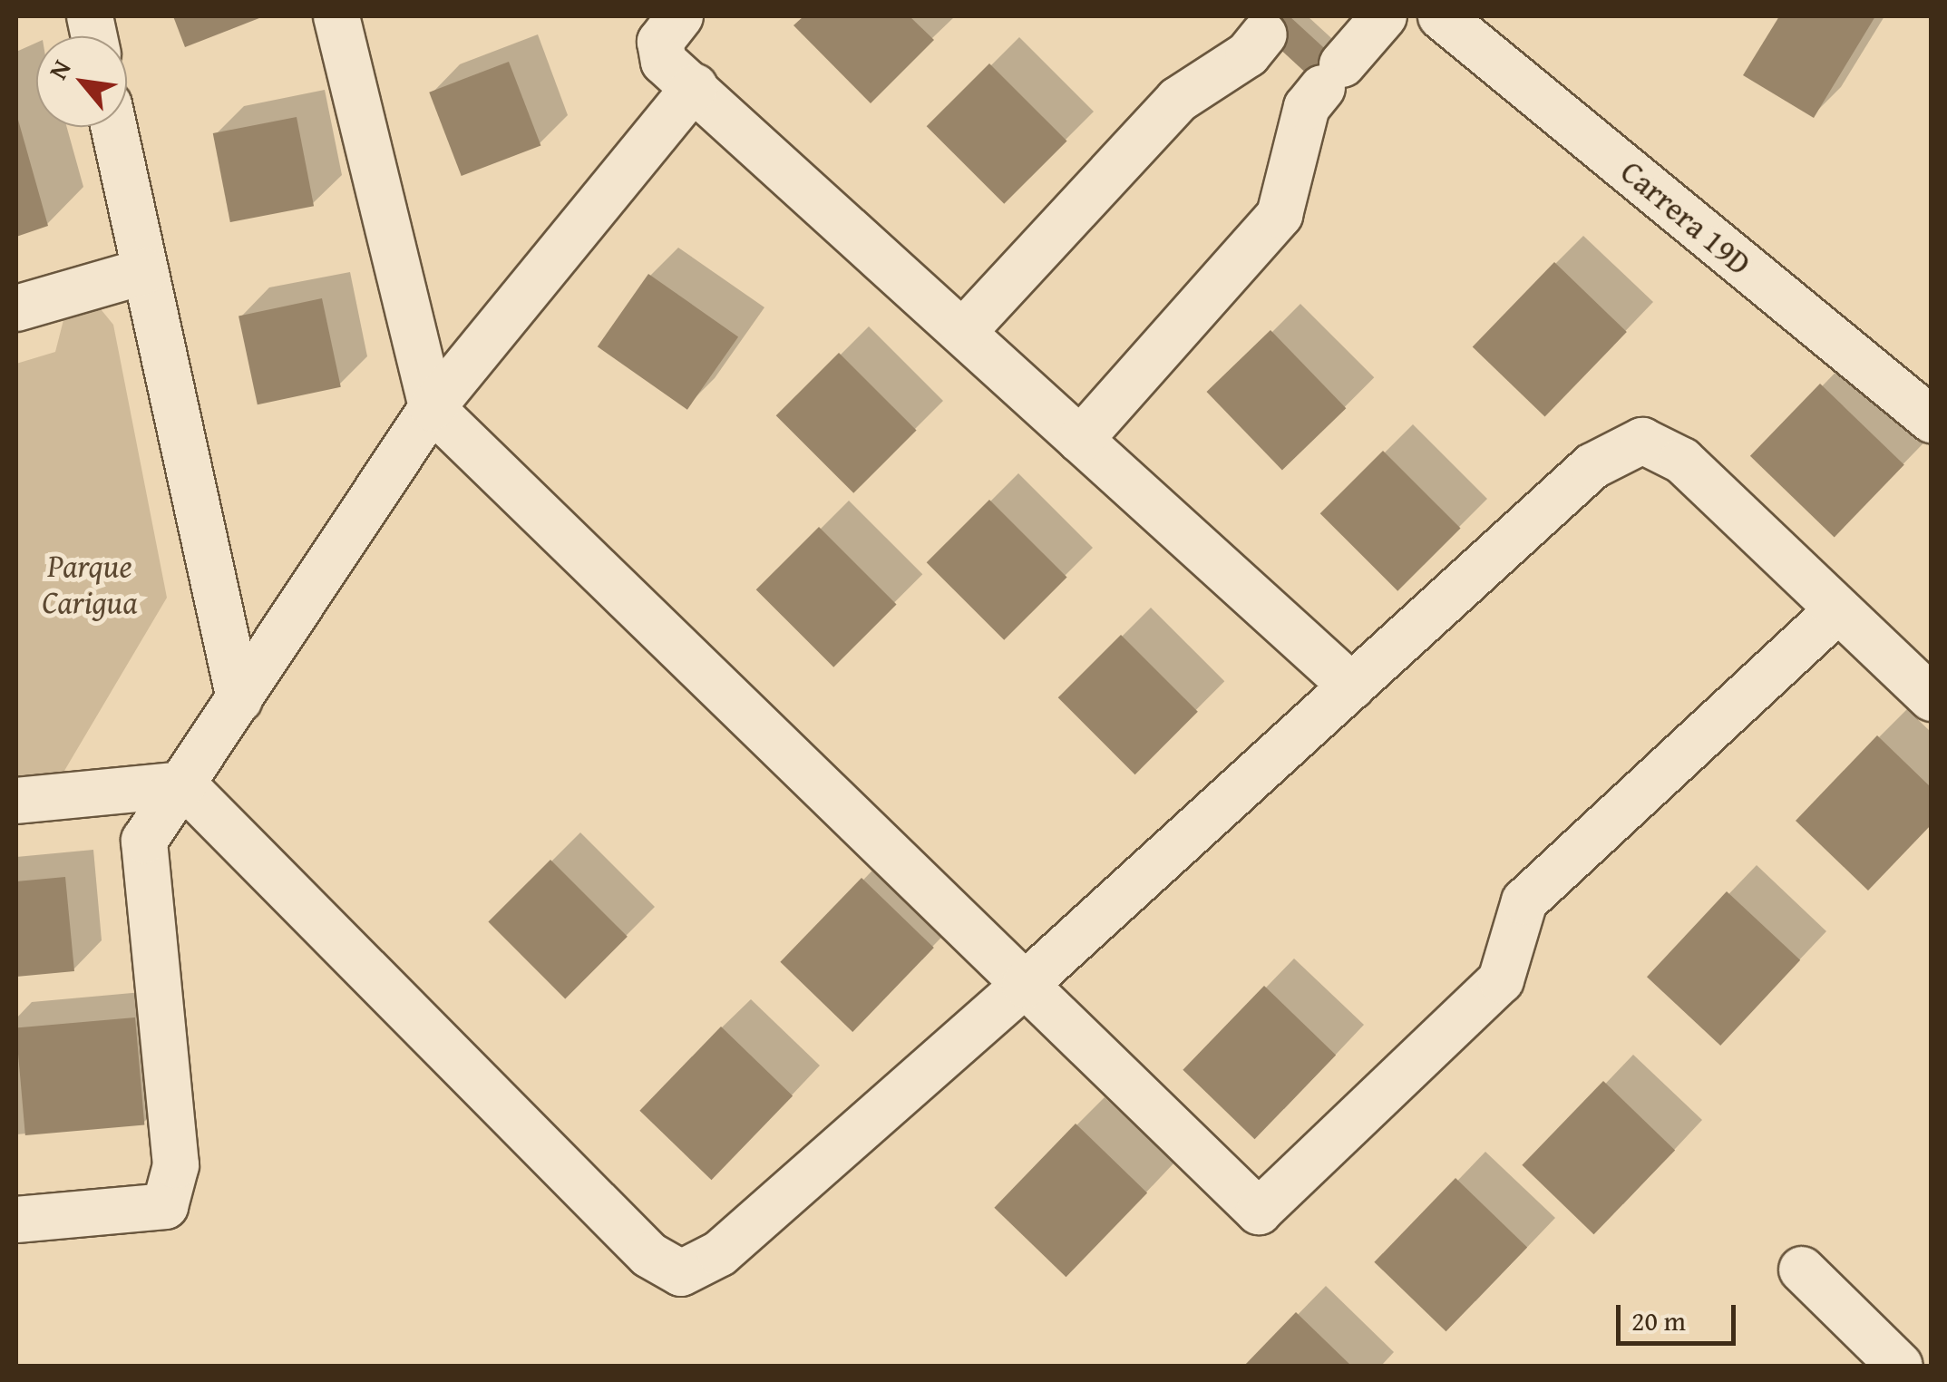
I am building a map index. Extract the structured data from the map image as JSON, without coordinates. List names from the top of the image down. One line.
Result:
{"streets":{"street":["Carrera 19D"]},"parks":["Parque Carigua"],"scale_bar":"20 m","north":"top left"}
